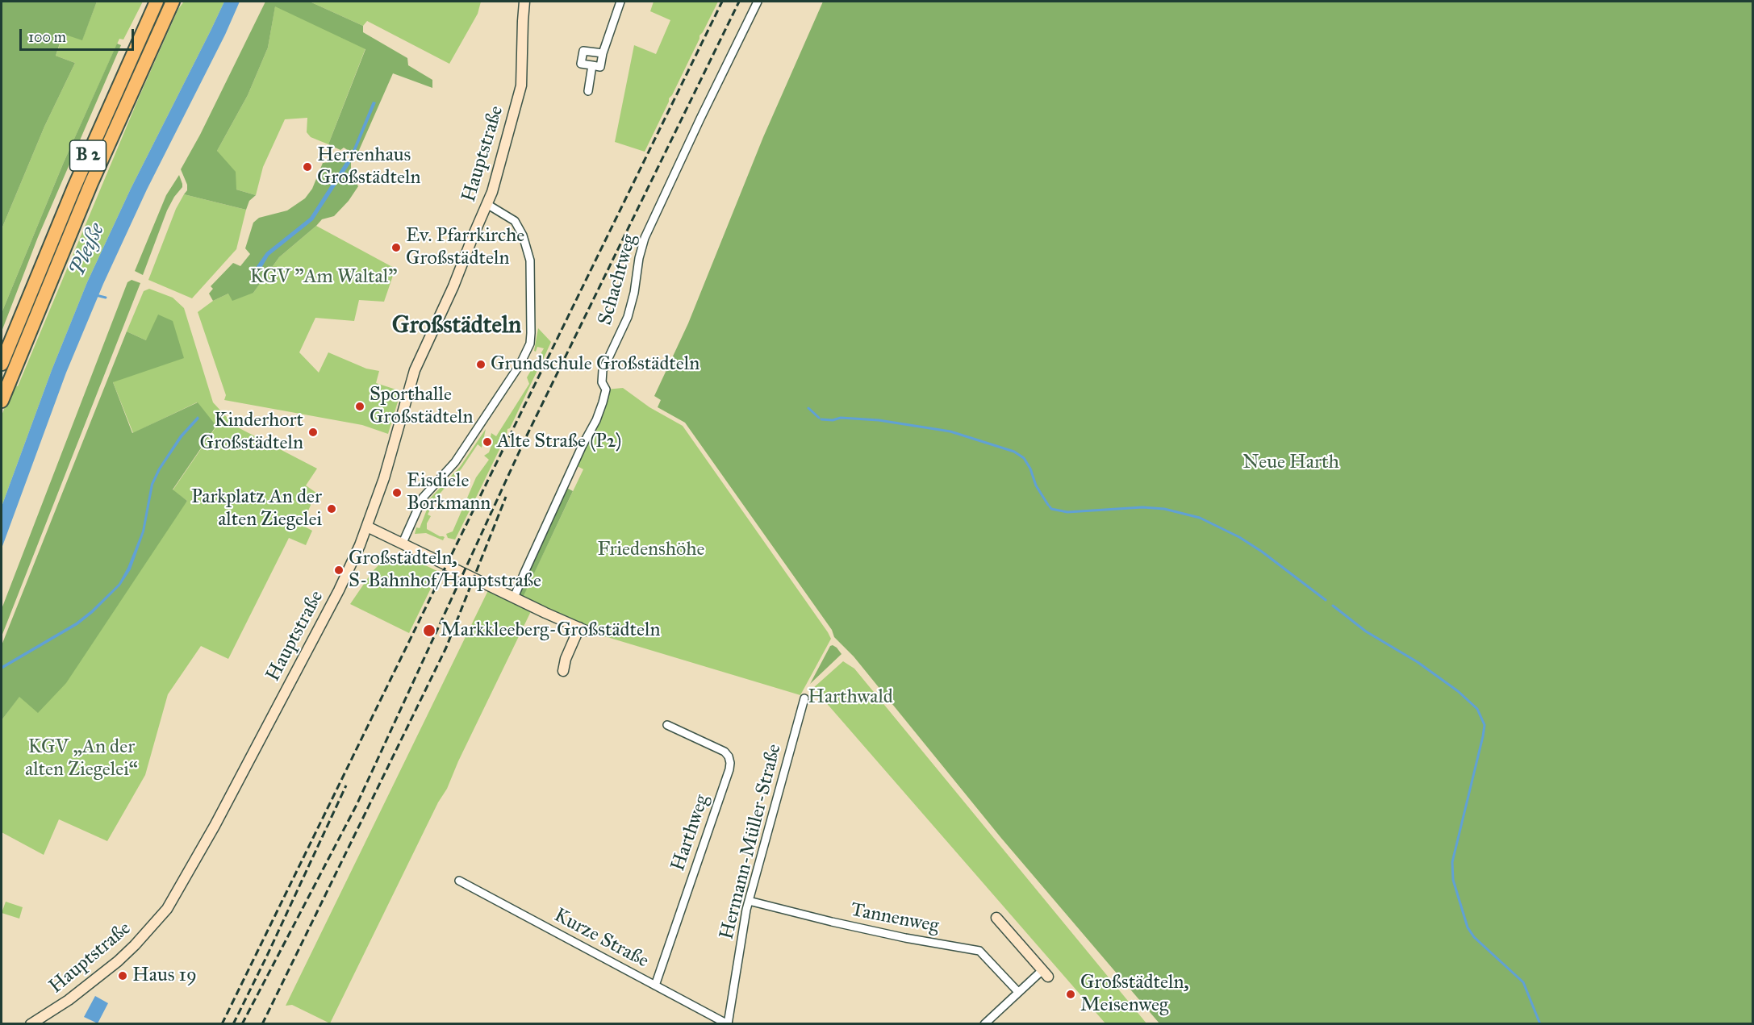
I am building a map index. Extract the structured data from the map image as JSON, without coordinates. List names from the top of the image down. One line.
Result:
{"streets":{"highway":["B 2"],"main road":["Hauptstraße"],"street":["Schachtweg","Harthweg","Hermann-Müller-Straße","Tannenweg","Kurze Straße"]},"crossings":[["Harthweg","Kurze Straße"],["Hermann-Müller-Straße","Tannenweg"],["Hermann-Müller-Straße","Kurze Straße"]],"districts":["Großstädteln"],"water":["Pleiße"],"parks":["KGV \"Am Waltal\"","Neue Harth","Friedenshöhe","Harthwald","KGV „An der alten Ziegelei“"],"places":["Herrenhaus Großstädteln","Ev. Pfarrkirche Großstädteln","Grundschule Großstädteln","Sporthalle Großstädteln","Kinderhort Großstädteln","Alte Straße (P2)","Eisdiele Borkmann","Parkplatz An der alten Ziegelei","Großstädteln, S-Bahnhof/Hauptstraße","Markkleeberg-Großstädteln","Haus 19","Großstädteln, Meisenweg"],"scale_bar":"100 m"}
